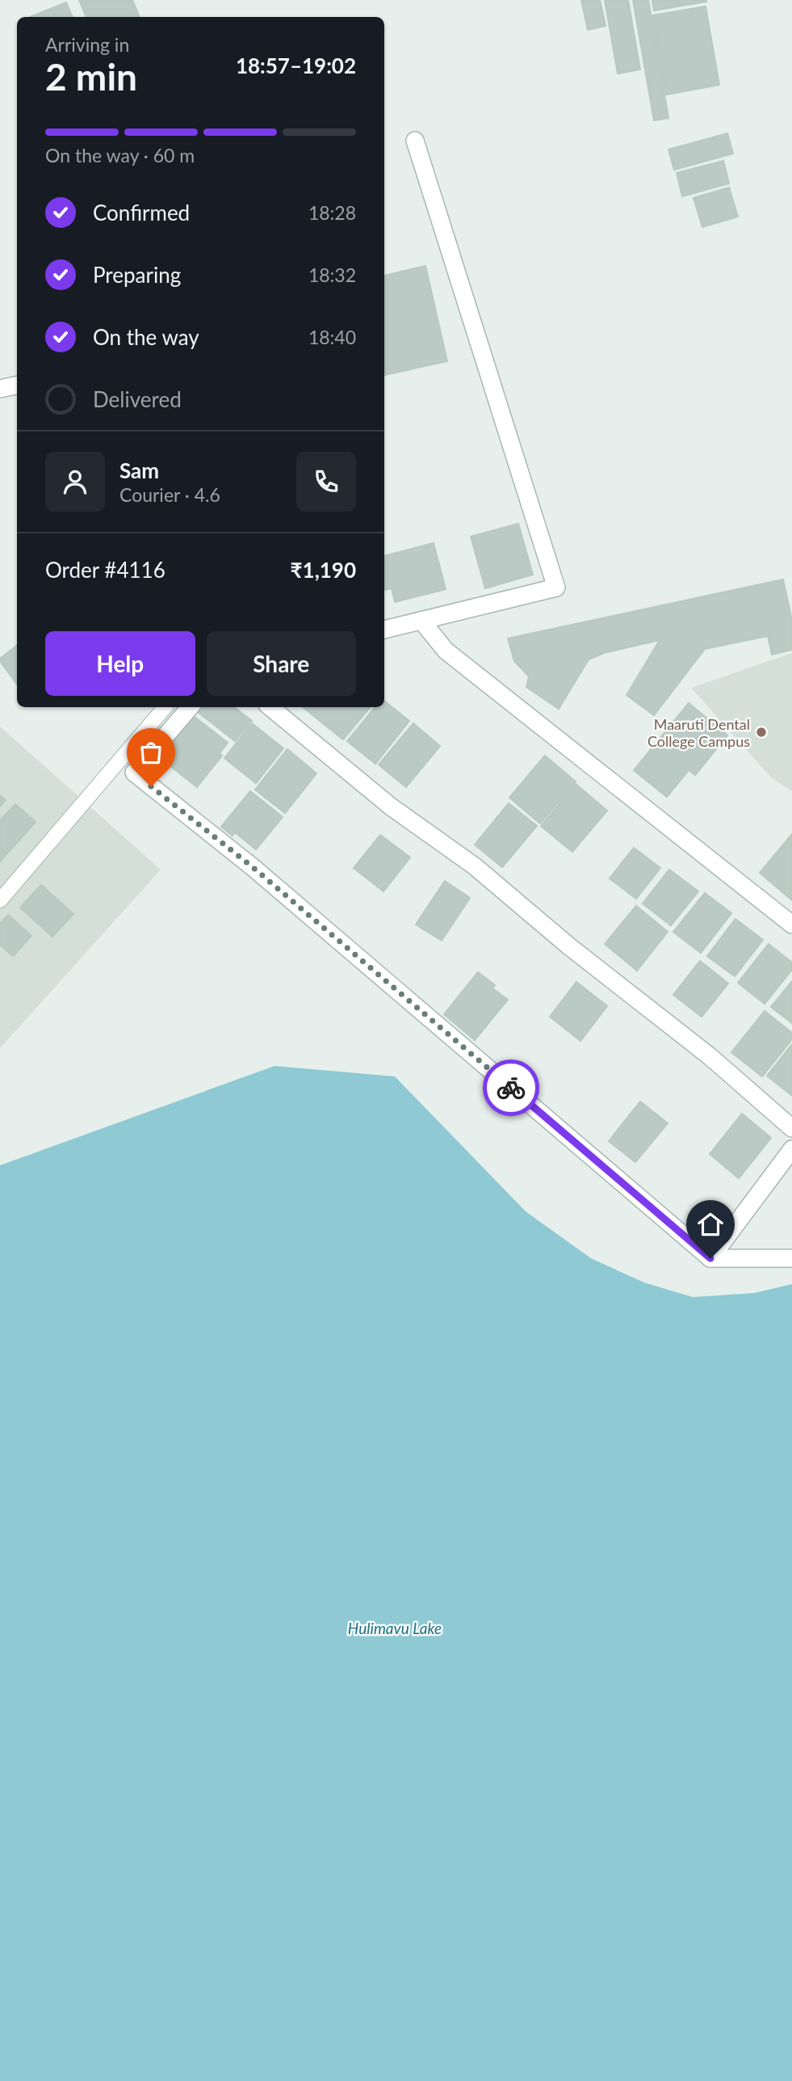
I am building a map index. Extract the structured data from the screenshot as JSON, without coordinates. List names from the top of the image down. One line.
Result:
{"water":["Hulimavu Lake"],"places":["Maaruti Dental College Campus"],"page":{"heading":["2 min","Arriving in","18:57–19:02"],"panel":["Sam","Courier · 4.6","Order #4116","₹1,190"],"bar":"On the way · 60 m","list":[["Confirmed","18:28"],["Preparing","18:32"],["On the way","18:40"],"Delivered"],"buttons":["Help","Share"]}}
